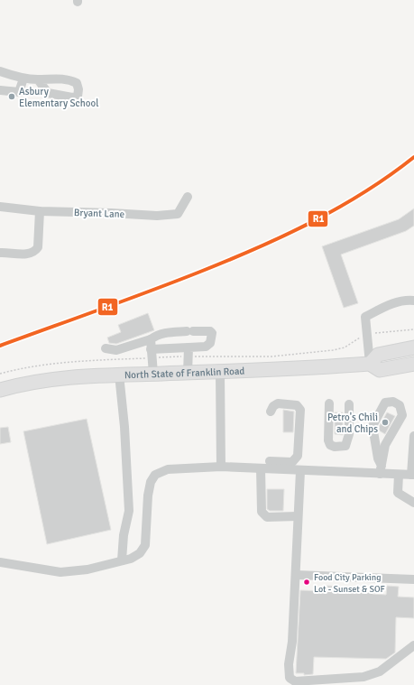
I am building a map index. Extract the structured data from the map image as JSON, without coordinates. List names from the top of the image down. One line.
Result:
{"streets":{"highway":["North State of Franklin Road"],"street":["Bryant Lane"]},"places":["Asbury Elementary School","Petro's Chili and Chips","Food City Parking Lot - Sunset & SOF"],"lines":["transit line R1"]}
